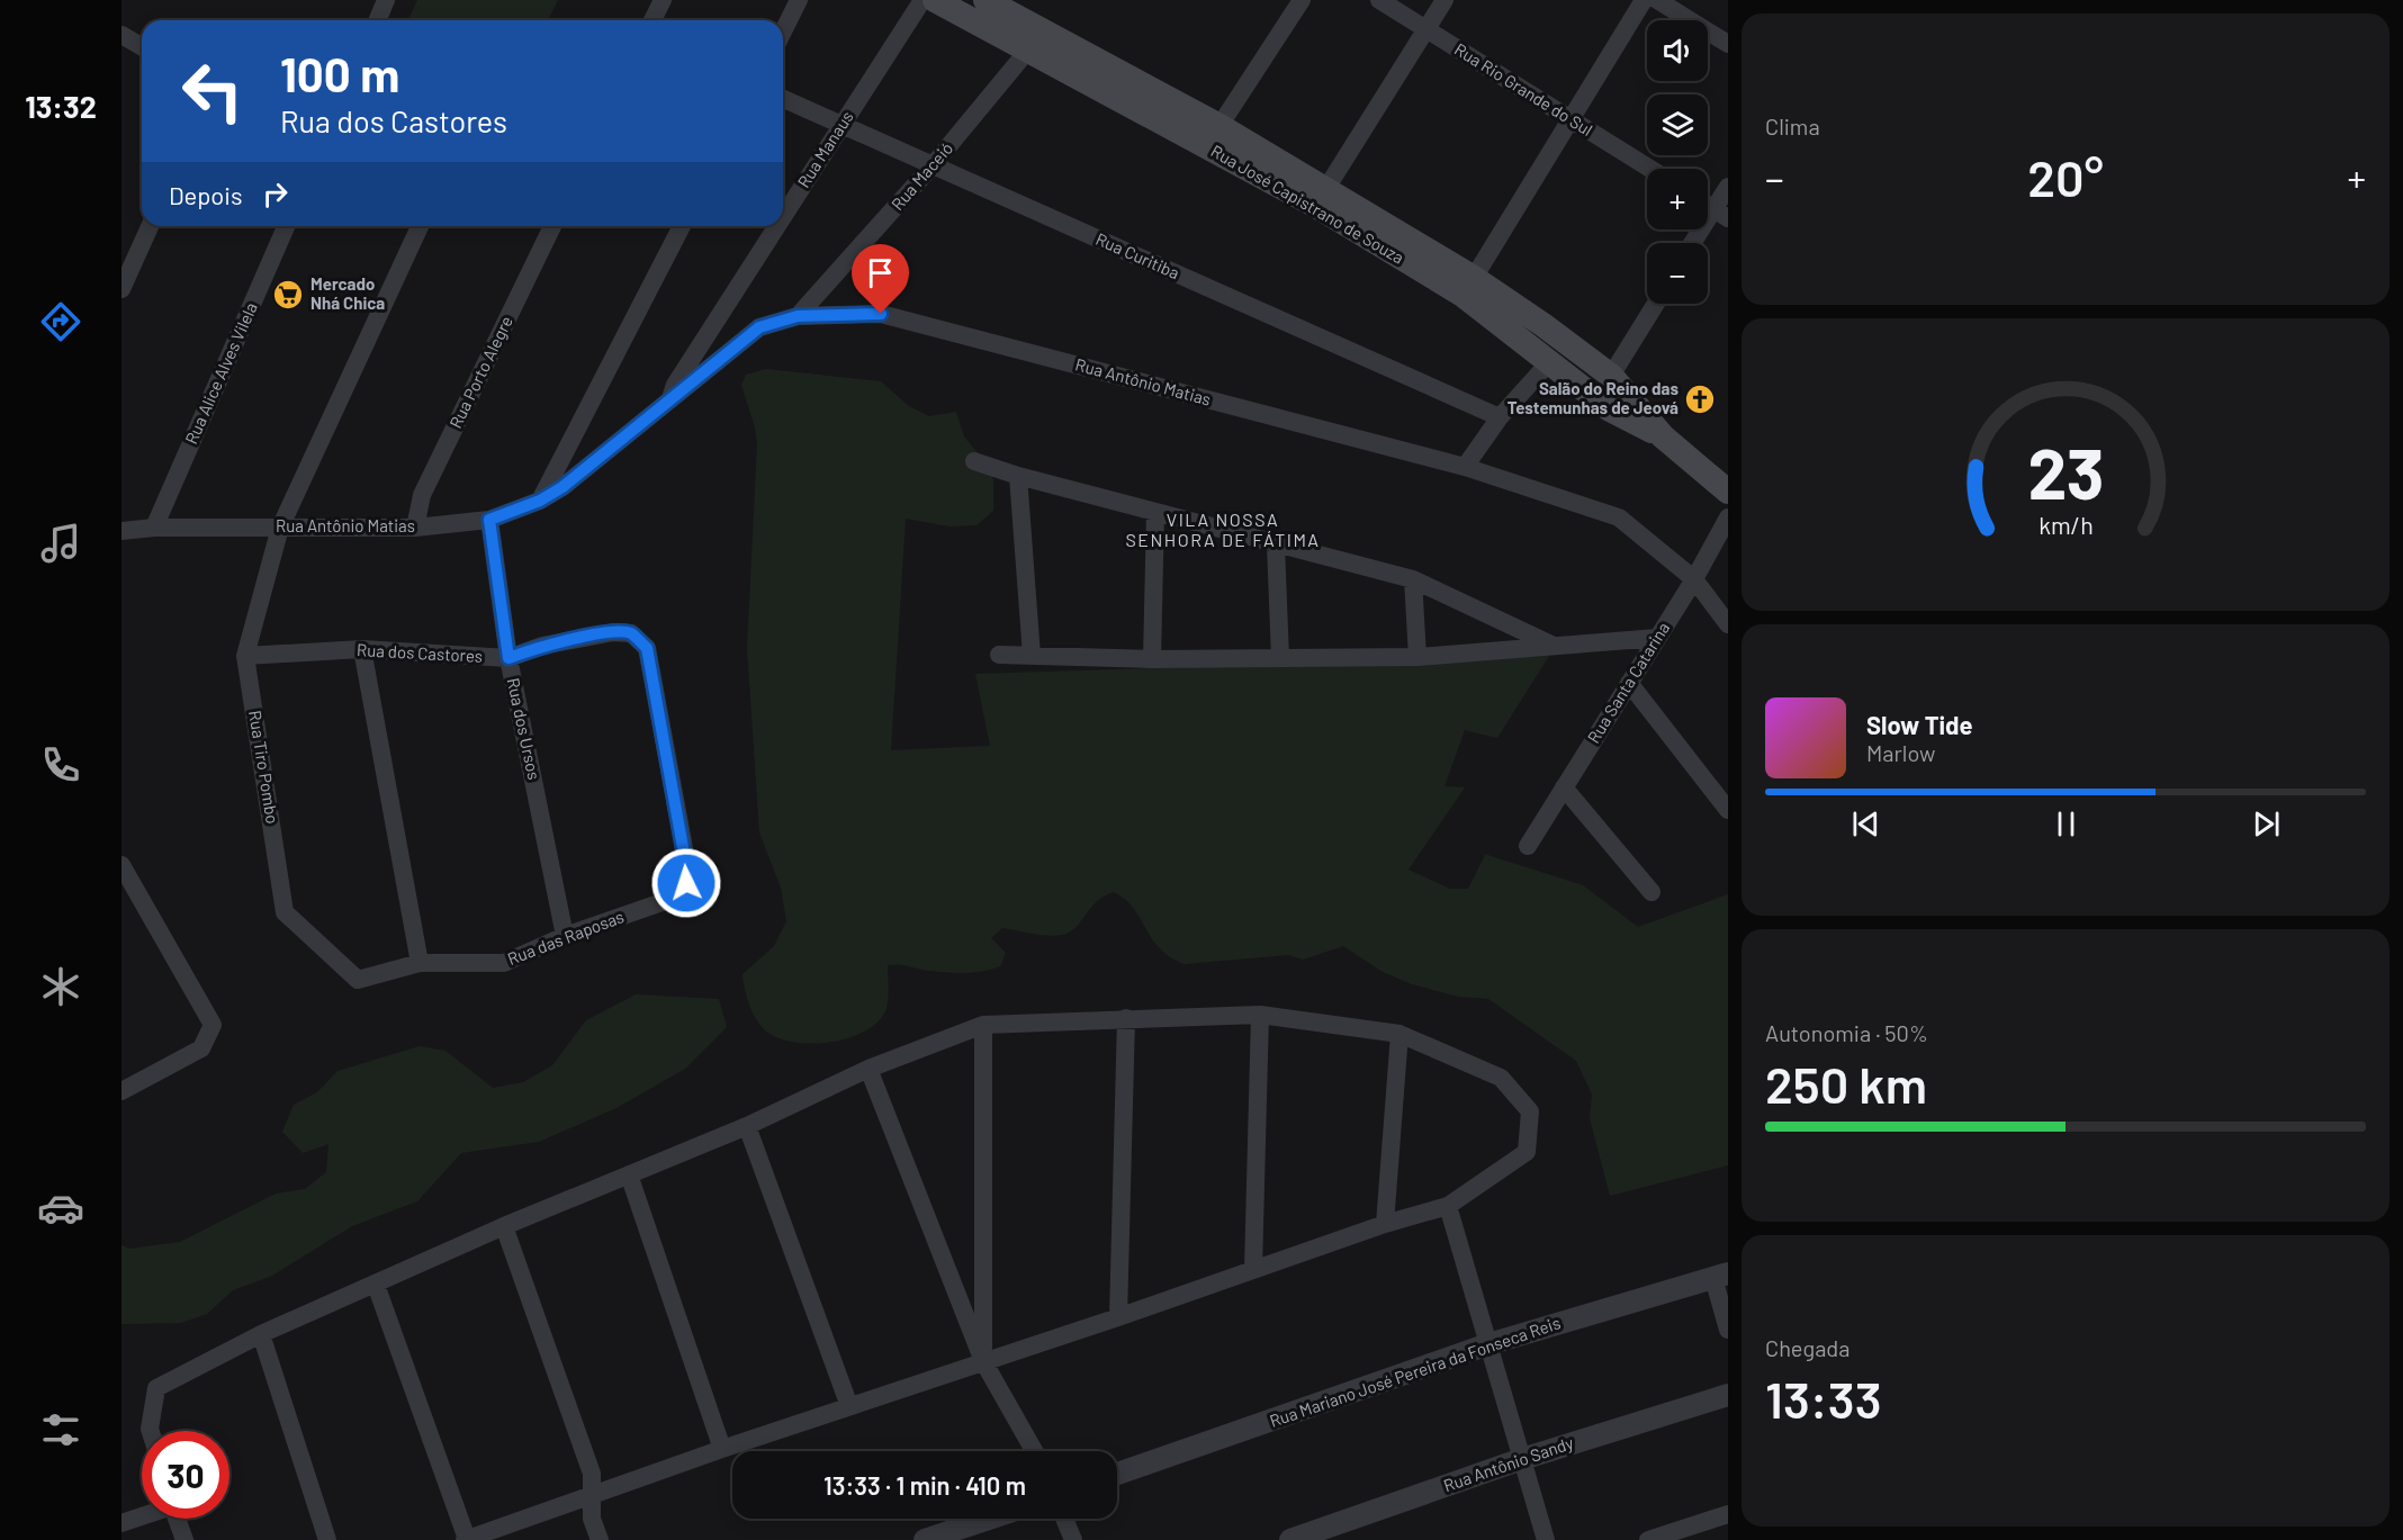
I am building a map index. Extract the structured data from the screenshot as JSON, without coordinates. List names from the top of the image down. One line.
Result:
{"streets":{"main road":["Rua José Capistrano de Souza"],"street":["Rua Rio Grande do Sul","Rua Manaus","Rua Maceió","Rua Curitiba","Rua Porto Alegre","Rua Alice Alves Vilela","Rua Antônio Matias","Rua dos Castores","Rua Santa Catarina","Rua dos Ursos","Rua Tiro Pombo","Rua das Raposas","Rua Mariano José Pereira da Fonseca Reis","Rua Antônio Sandy"]},"crossings":[["Rua Manaus","Rua Curitiba"],["Rua Manaus","Rua Antônio Matias"],["Rua Maceió","Rua José Capistrano de Souza"],["Rua Maceió","Rua Curitiba"],["Rua Maceió","Rua Antônio Matias"],["Rua Porto Alegre","Rua Antônio Matias"],["Rua Alice Alves Vilela","Rua Antônio Matias"],["Rua Antônio Matias","Rua Santa Catarina"],["Rua Antônio Matias","Rua dos Ursos"],["Rua Antônio Matias","Rua Tiro Pombo"],["Rua dos Castores","Rua dos Ursos"],["Rua dos Castores","Rua Tiro Pombo"],["Rua dos Castores","Rua das Raposas"],["Rua dos Ursos","Rua das Raposas"],["Rua Tiro Pombo","Rua das Raposas"]],"districts":["VILA NOSSA SENHORA DE FÁTIMA"],"places":{"supermarket":["Mercado Nhá Chica"],"church":["Salão do Reino das Testemunhas de Jeová"]},"page":{"tabs":"13:32","tile":["Clima",["Autonomia · 50%","250 km"],["Chegada","13:33"]],"map_buttons":["+","−"],"turn":["100 m","Rua dos Castores"],"heat":["−","20°","+"],"then":"Depois","song":["Slow Tide","Marlow"],"limit":"30","trip":"13:33 · 1 min · 410 m","gauge":["23","km/h"]}}
